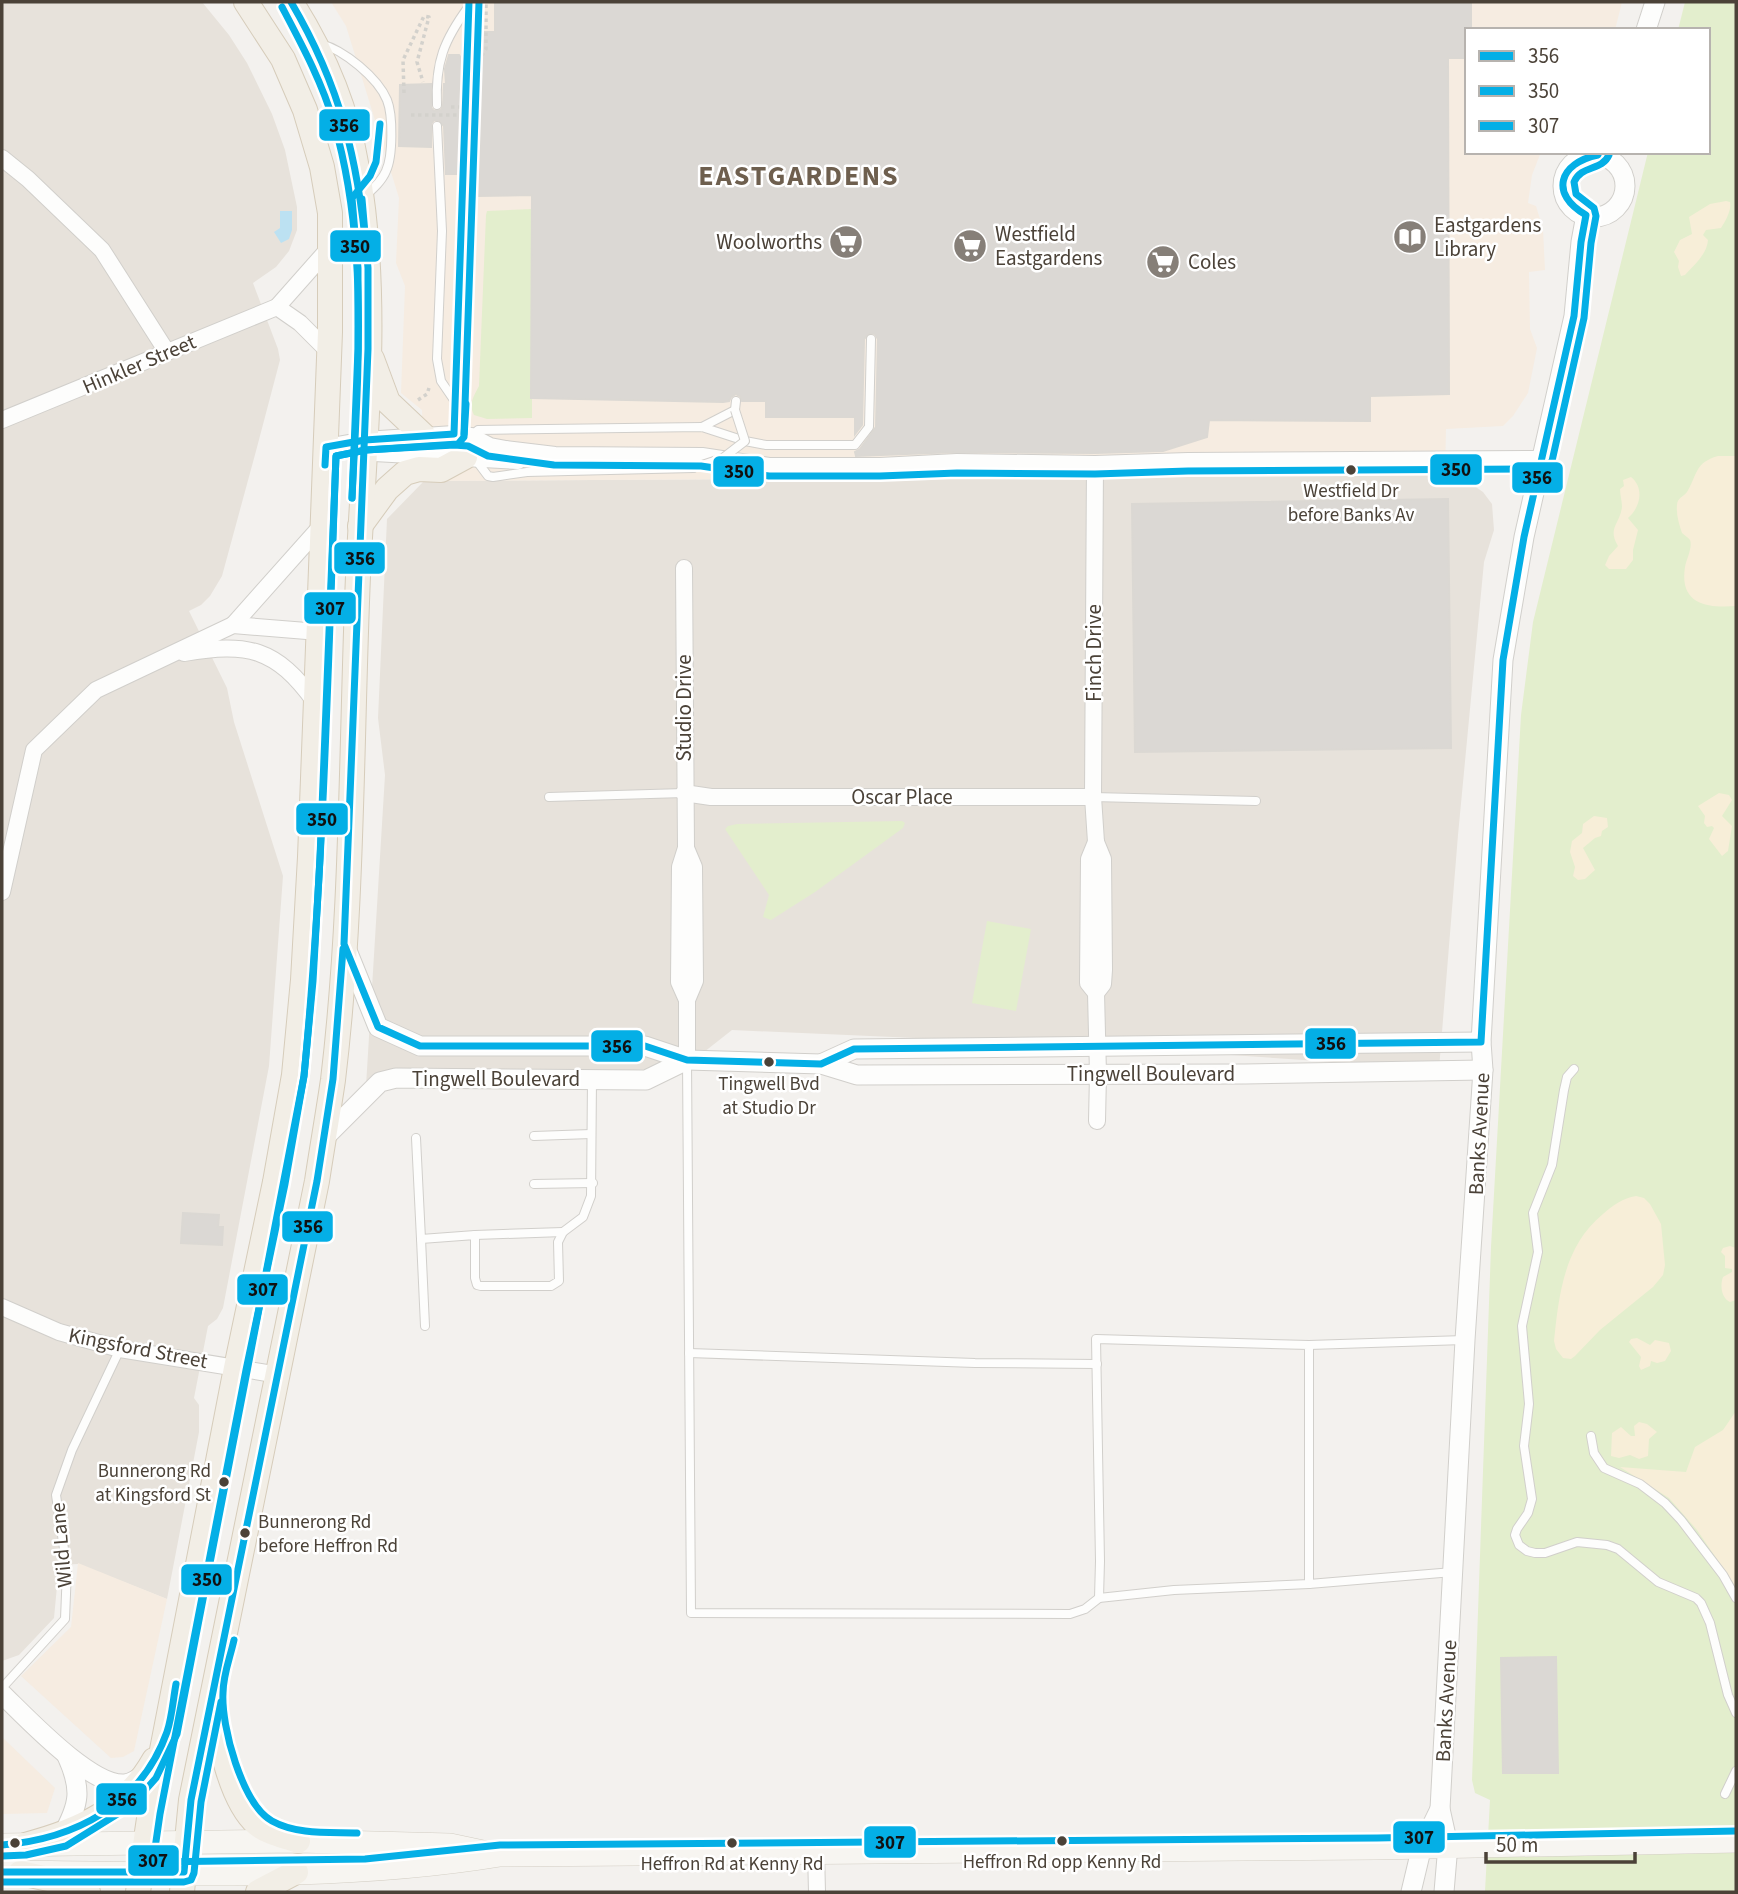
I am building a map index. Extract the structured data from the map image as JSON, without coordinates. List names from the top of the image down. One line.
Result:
{"streets":{"street":["Hinkler Street","Finch Drive","Studio Drive","Oscar Place","Tingwell Boulevard","Banks Avenue","Kingsford Street"],"lane":["Wild Lane"]},"crossings":[["Finch Drive","Oscar Place"],["Finch Drive","Tingwell Boulevard"],["Studio Drive","Oscar Place"],["Studio Drive","Tingwell Boulevard"],["Tingwell Boulevard","Banks Avenue"],["Kingsford Street","Wild Lane"]],"districts":["EASTGARDENS"],"places":{"library":["Eastgardens Library"],"supermarket":["Woolworths","Westfield Eastgardens","Coles"],"other":["Westfield Dr before Banks Av","Tingwell Bvd at Studio Dr","Bunnerong Rd at Kingsford St","Bunnerong Rd before Heffron Rd","Heffron Rd opp Kenny Rd","Heffron Rd at Kenny Rd"]},"lines":["transit line 356","transit line 350","transit line 307"],"legend":["356","350","307"],"scale_bar":"50 m"}
